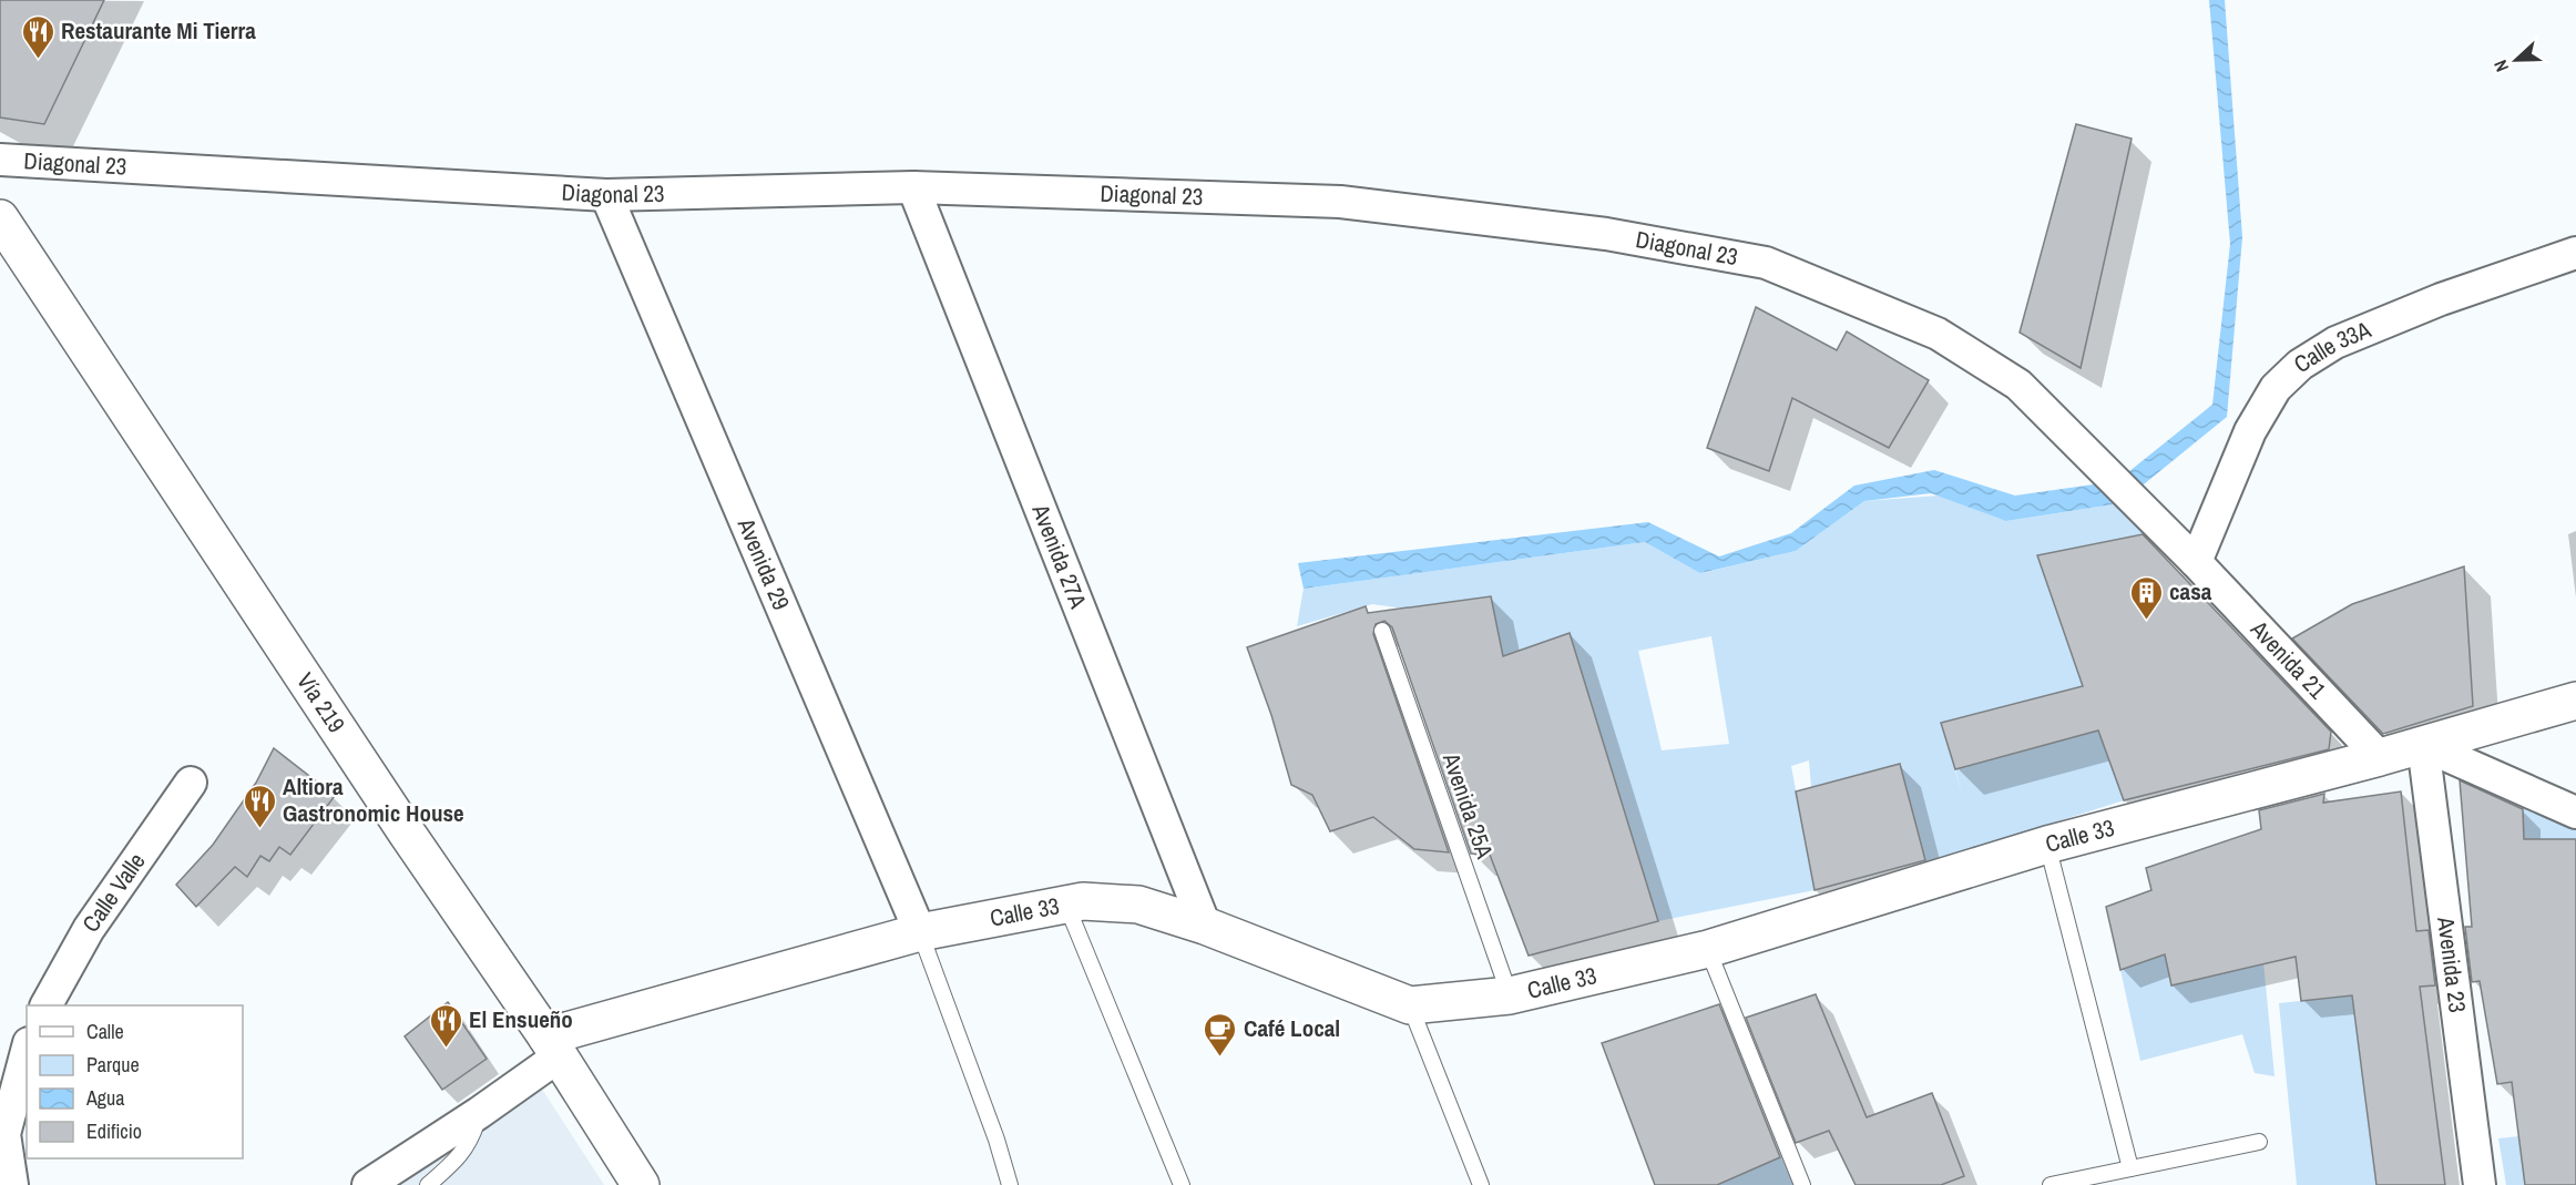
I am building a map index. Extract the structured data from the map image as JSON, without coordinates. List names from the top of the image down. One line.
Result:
{"streets":{"main road":["Vía 219","Calle 33"],"street":["Diagonal 23","Calle 33A","Avenida 27A","Avenida 29","Avenida 21","Calle Valle","Avenida 23"],"lane":["Avenida 25A"]},"crossings":[["Diagonal 23","Calle 33A"],["Diagonal 23","Avenida 27A"],["Diagonal 23","Avenida 29"],["Diagonal 23","Avenida 21"],["Calle 33A","Avenida 21"],["Avenida 27A","Calle 33"],["Avenida 29","Calle 33"],["Avenida 21","Calle 33"],["Vía 219","Calle 33"],["Avenida 25A","Calle 33"],["Calle 33","Avenida 23"]],"places":{"restaurant":["Restaurante Mi Tierra","Altiora Gastronomic House","El Ensueño"],"building":["casa"],"cafe":["Café Local"]},"legend":["Calle","Parque","Agua","Edificio"],"north":"left"}
